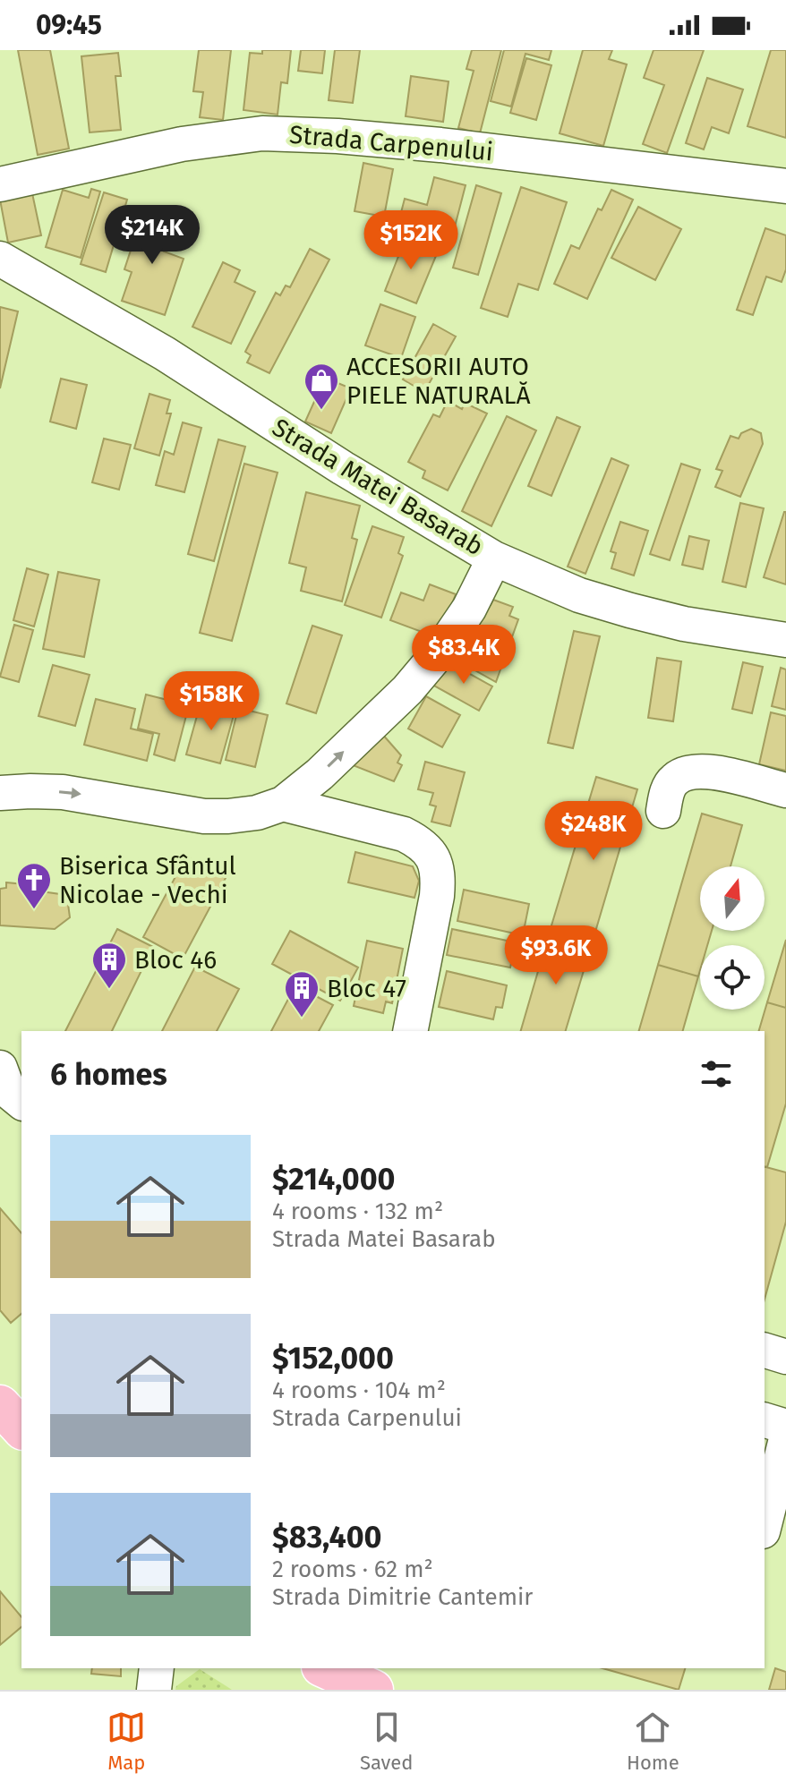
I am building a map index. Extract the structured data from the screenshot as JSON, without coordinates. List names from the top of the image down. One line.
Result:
{"streets":{"street":["Strada Carpenului","Strada Matei Basarab"]},"places":{"shop":["ACCESORII AUTO PIELE NATURALĂ"],"church":["Biserica Sfântul Nicolae - Vechi"],"building":["Bloc 46","Bloc 47"]},"north":"top","page":{"status":"09:45","price":["$214K","$152K","$83.4K","$158K","$248K","$93.6K"],"heading":"6 homes","list":[{"name":"$214,000","note":"4 rooms · 132 m² · Strada Matei Basarab"},{"name":"$152,000","note":"4 rooms · 104 m² · Strada Carpenului"},{"name":"$83,400","note":"2 rooms · 62 m² · Strada Dimitrie Cantemir"}],"tabs":["Map","Saved","Home"]}}
